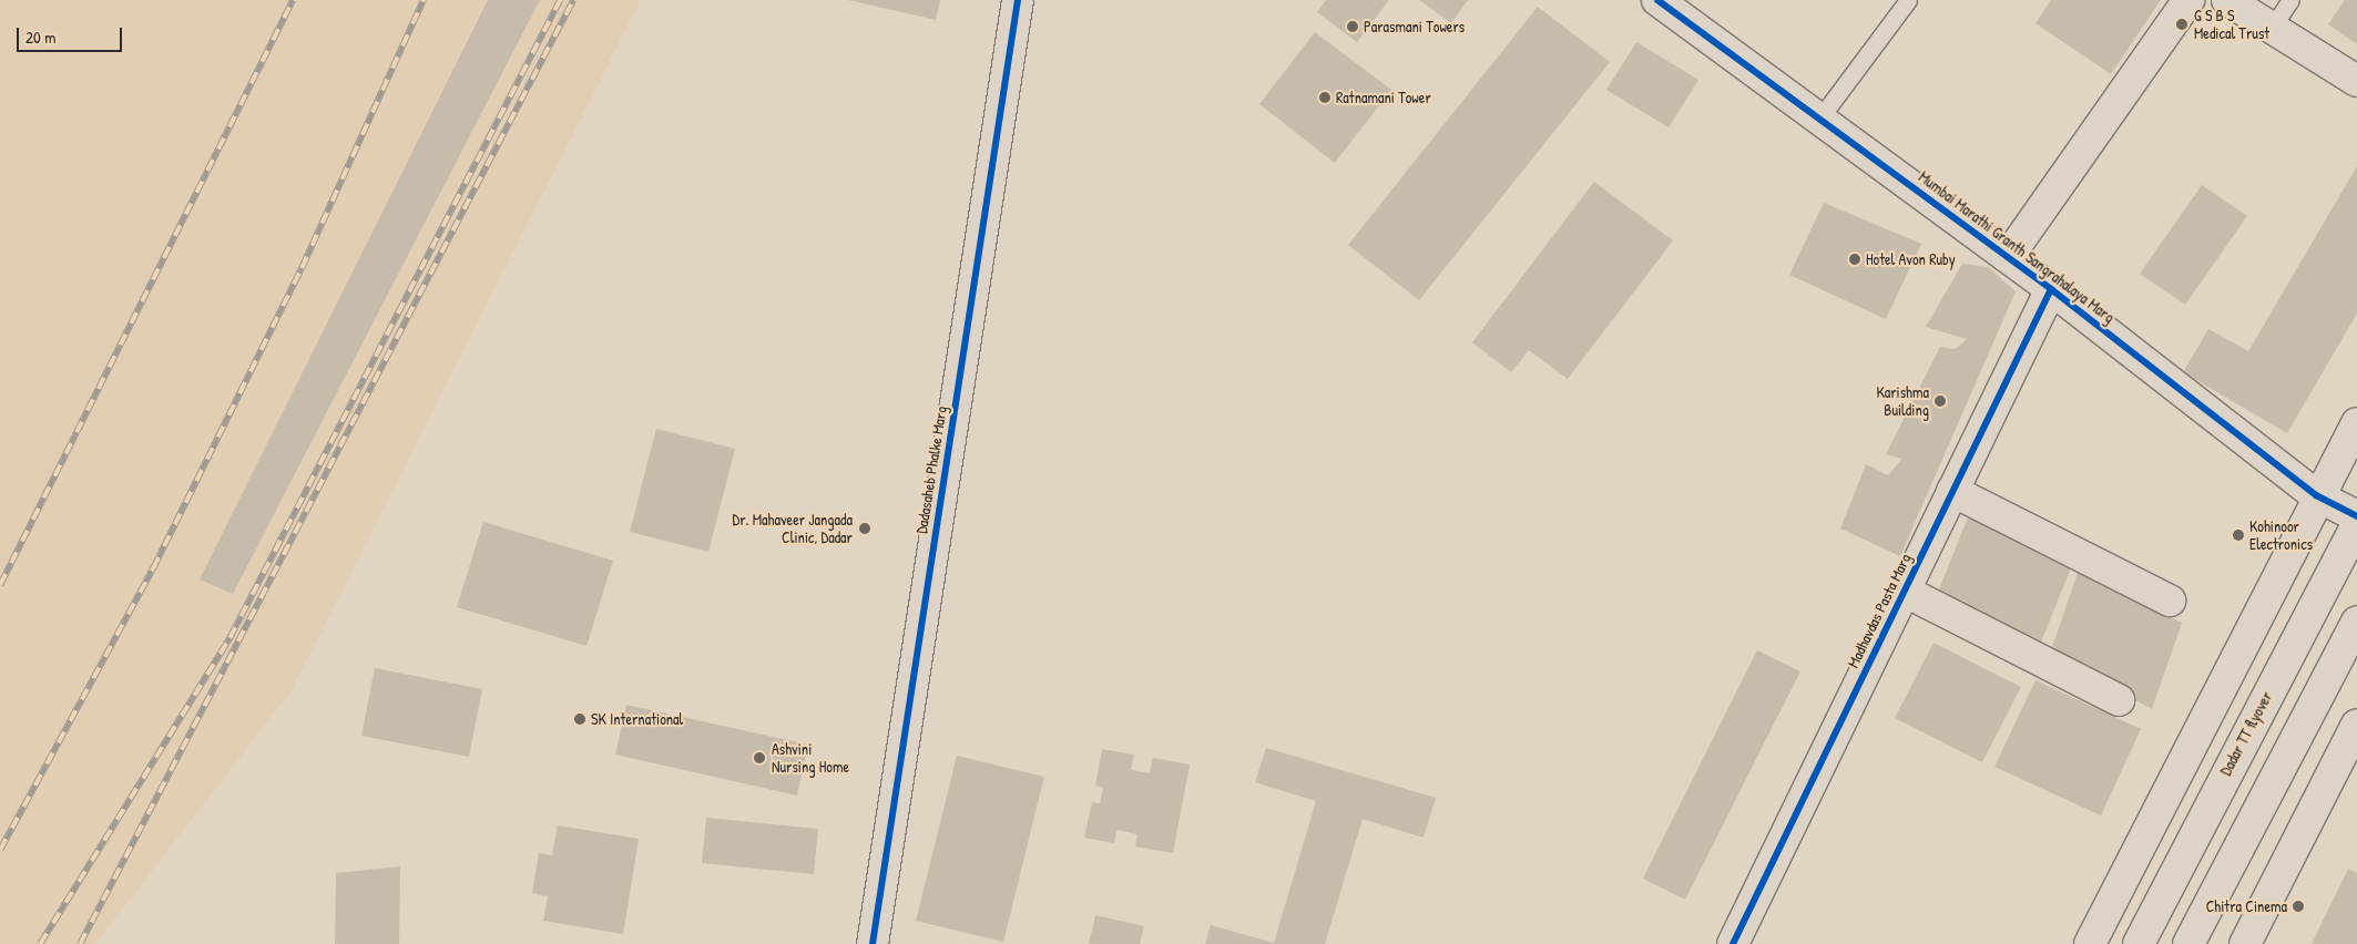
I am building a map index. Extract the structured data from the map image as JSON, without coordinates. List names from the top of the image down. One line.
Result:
{"streets":{"main road":["Mumbai Marathi Granth Sangrahalaya Marg","Dadasaheb Phalke Marg","Madhavdas Pasta Marg","Dadar TT flyover"]},"crossings":[["Mumbai Marathi Granth Sangrahalaya Marg","Madhavdas Pasta Marg"]],"places":["G S B S Medical Trust","Parasmani Towers","Ratnamani Tower","Hotel Avon Ruby","Karishma Building","Dr. Mahaveer Jangada Clinic, Dadar","Kohinoor Electronics","SK International","Ashvini Nursing Home","Chitra Cinema"],"scale_bar":"20 m"}
